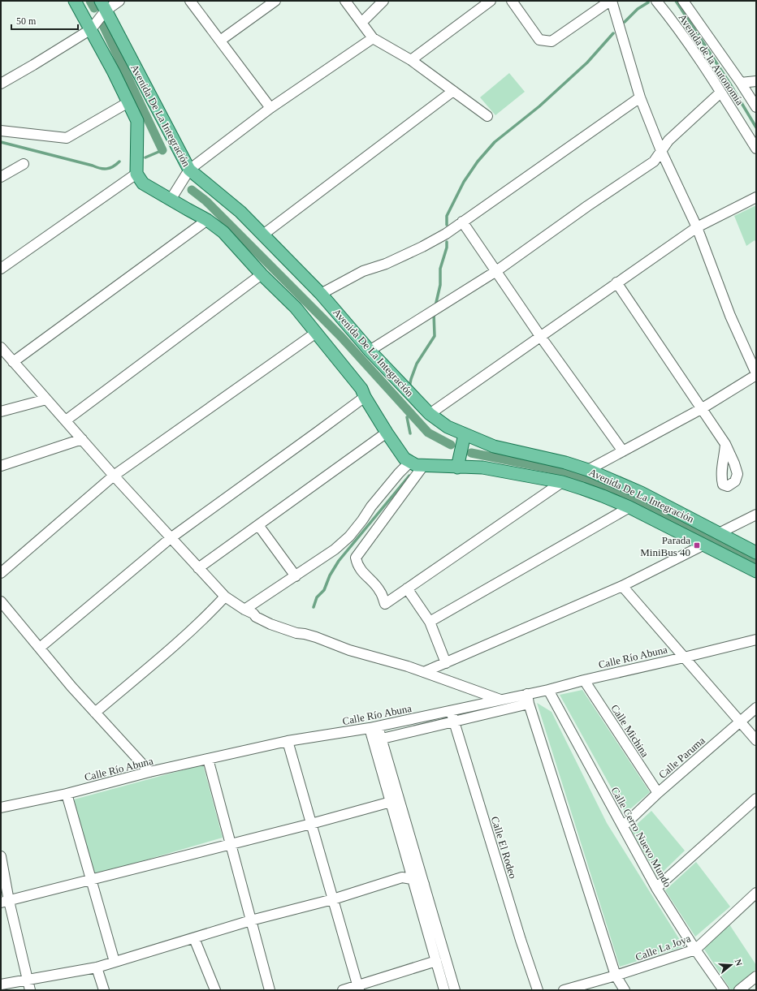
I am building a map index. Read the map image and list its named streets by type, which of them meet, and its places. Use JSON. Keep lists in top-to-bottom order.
{
  "streets": {
    "main road": ["Avenida De La Integración"],
    "street": [
      "Avenida de la Autonomía",
      "Calle Río Abuna",
      "Calle Michina",
      "Calle Paruma",
      "Calle Cerro Nuevo Mundo",
      "Calle El Rodeo",
      "Calle La Joya"
    ]
  },
  "crossings": [
    ["Calle Río Abuna", "Calle Michina"],
    ["Calle Río Abuna", "Calle Cerro Nuevo Mundo"],
    ["Calle Río Abuna", "Calle El Rodeo"],
    ["Calle Michina", "Calle Paruma"],
    ["Calle Paruma", "Calle Cerro Nuevo Mundo"],
    ["Calle Cerro Nuevo Mundo", "Calle La Joya"]
  ],
  "places": {
    "transit": ["Parada MiniBus 40"]
  },
  "scale_bar": "50 m",
  "north": "right"
}
